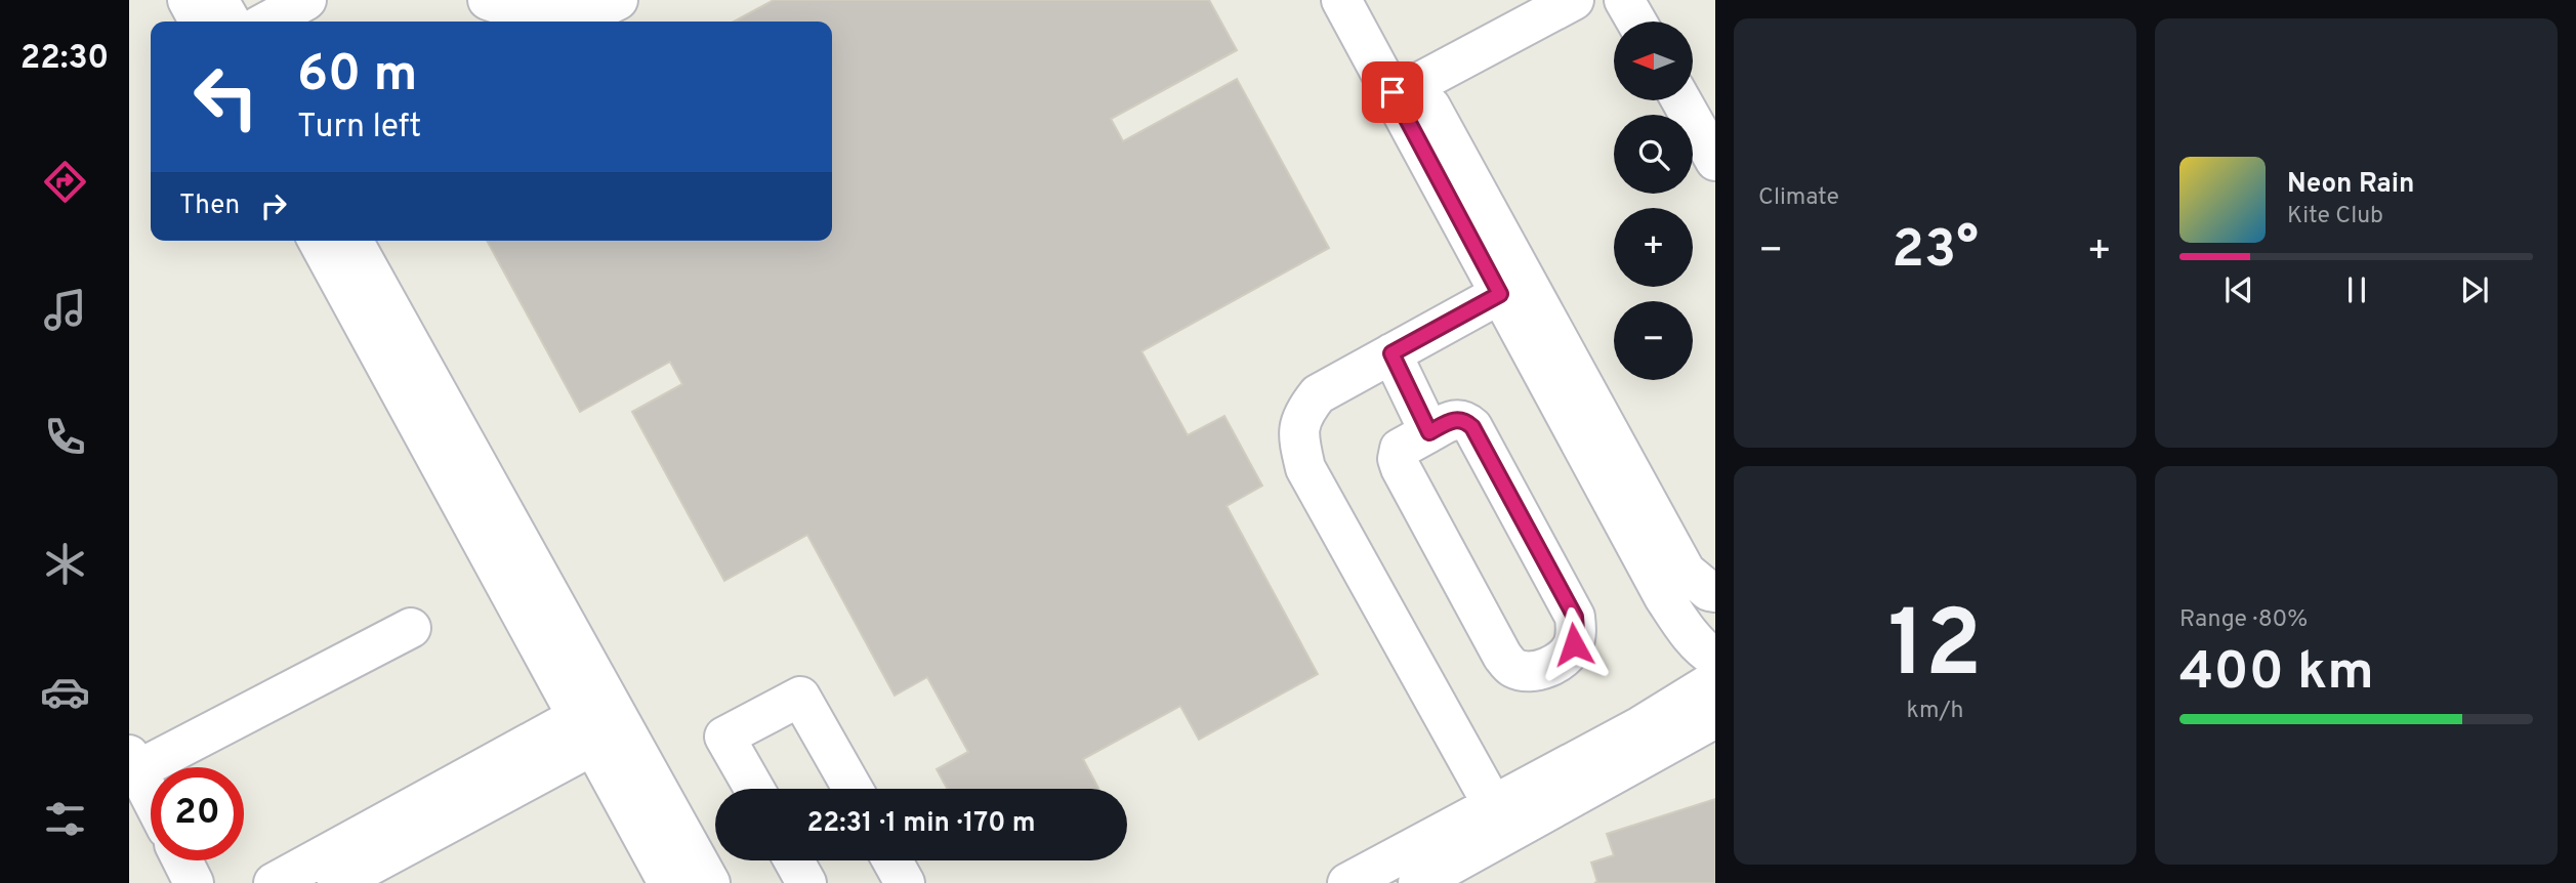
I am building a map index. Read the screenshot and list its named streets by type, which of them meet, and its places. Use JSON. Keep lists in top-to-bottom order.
{
  "north": "left",
  "page": {
    "tabs": "22:30",
    "tile": [
      "Climate",
      ["12", "km/h"],
      ["Range · 80%", "400 km"]
    ],
    "map_buttons": ["+", "−"],
    "turn": ["60 m", "Turn left"],
    "song": ["Neon Rain", "Kite Club"],
    "then": "Then",
    "heat": ["−", "23°", "+"],
    "limit": "20",
    "trip": "22:31 · 1 min · 170 m"
  }
}
